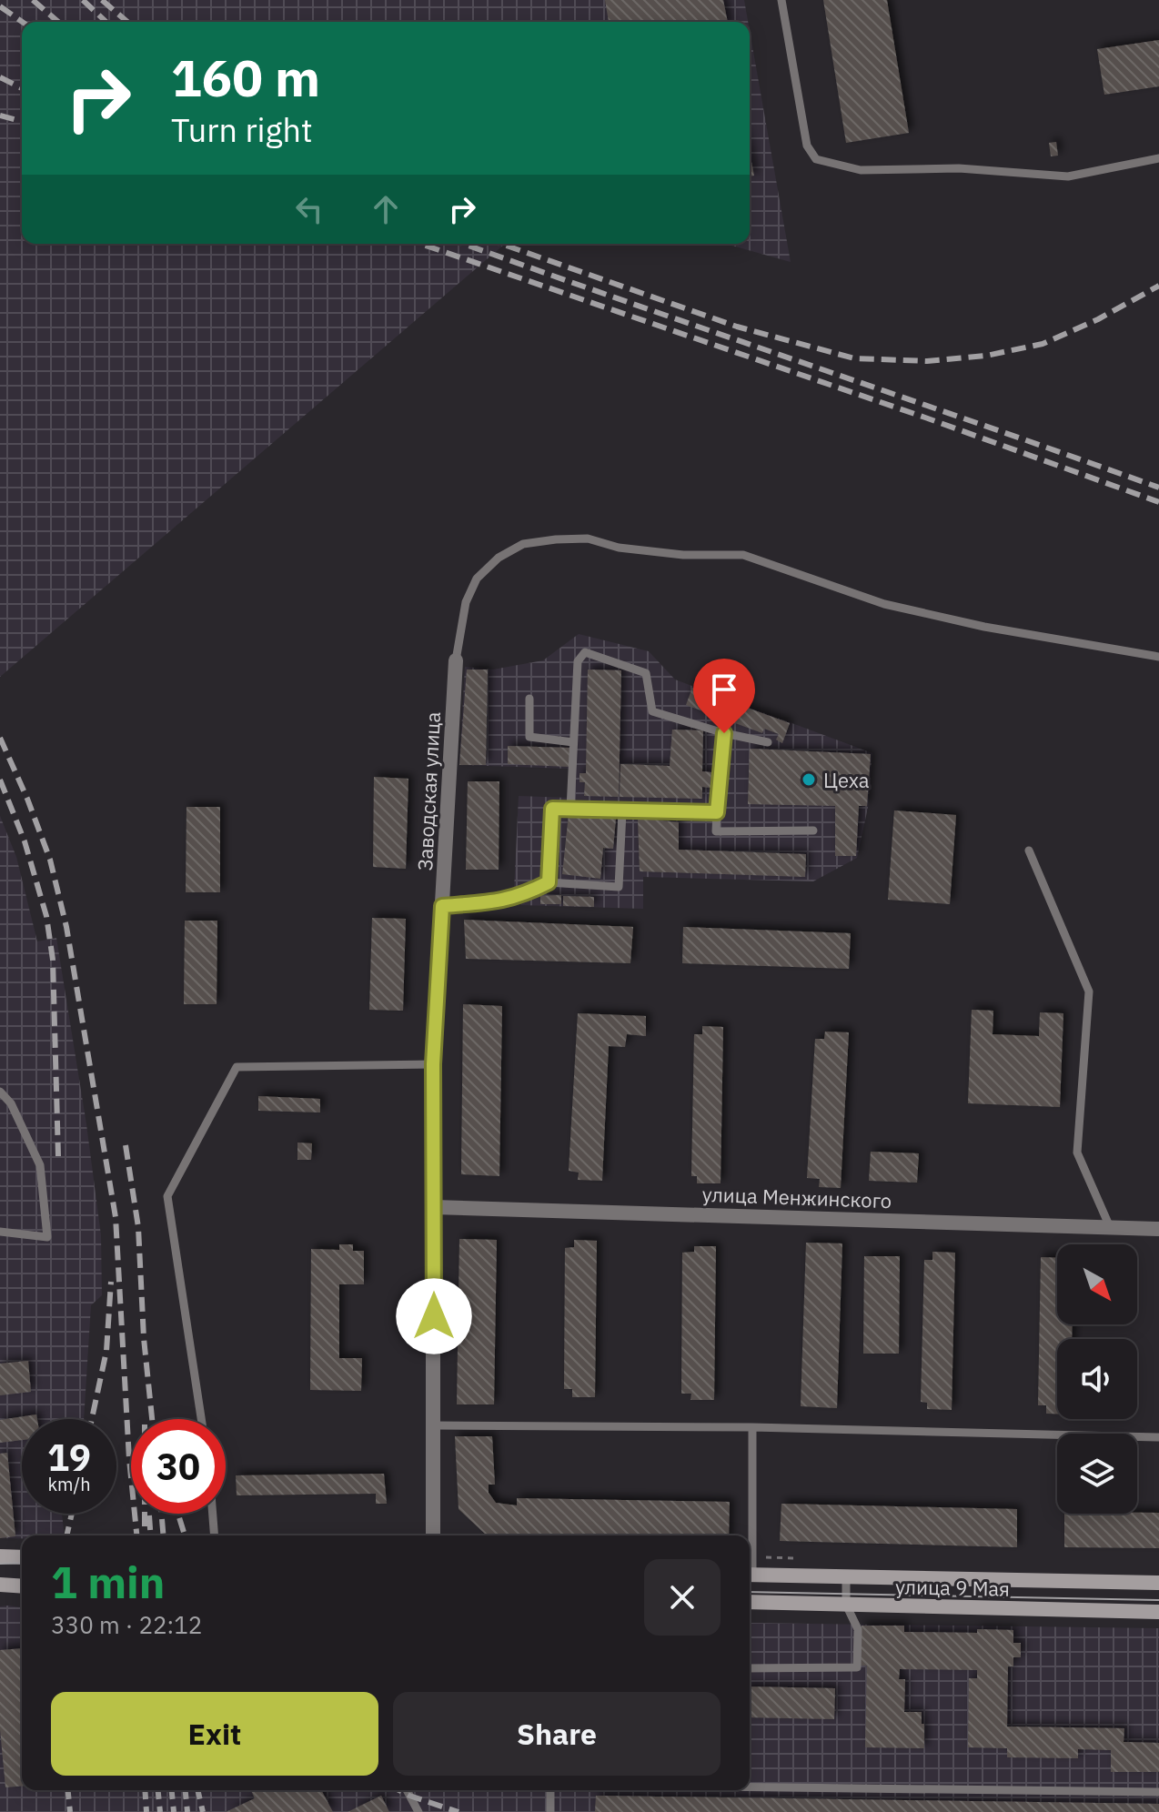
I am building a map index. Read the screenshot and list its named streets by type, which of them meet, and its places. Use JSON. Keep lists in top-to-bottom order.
{
  "streets": {
    "main road": ["улица 9 Мая"],
    "street": ["Заводская улица", "улица Менжинского"]
  },
  "crossings": [
    ["Заводская улица", "улица Менжинского"]
  ],
  "places": ["Цеха"],
  "north": "bottom right",
  "page": {
    "turn": ["160 m", "Turn right"],
    "speed": "19 km/h",
    "limit": "30",
    "heading": ["1 min", "330 m · 22:12"],
    "buttons": ["Exit", "Share"]
  }
}
